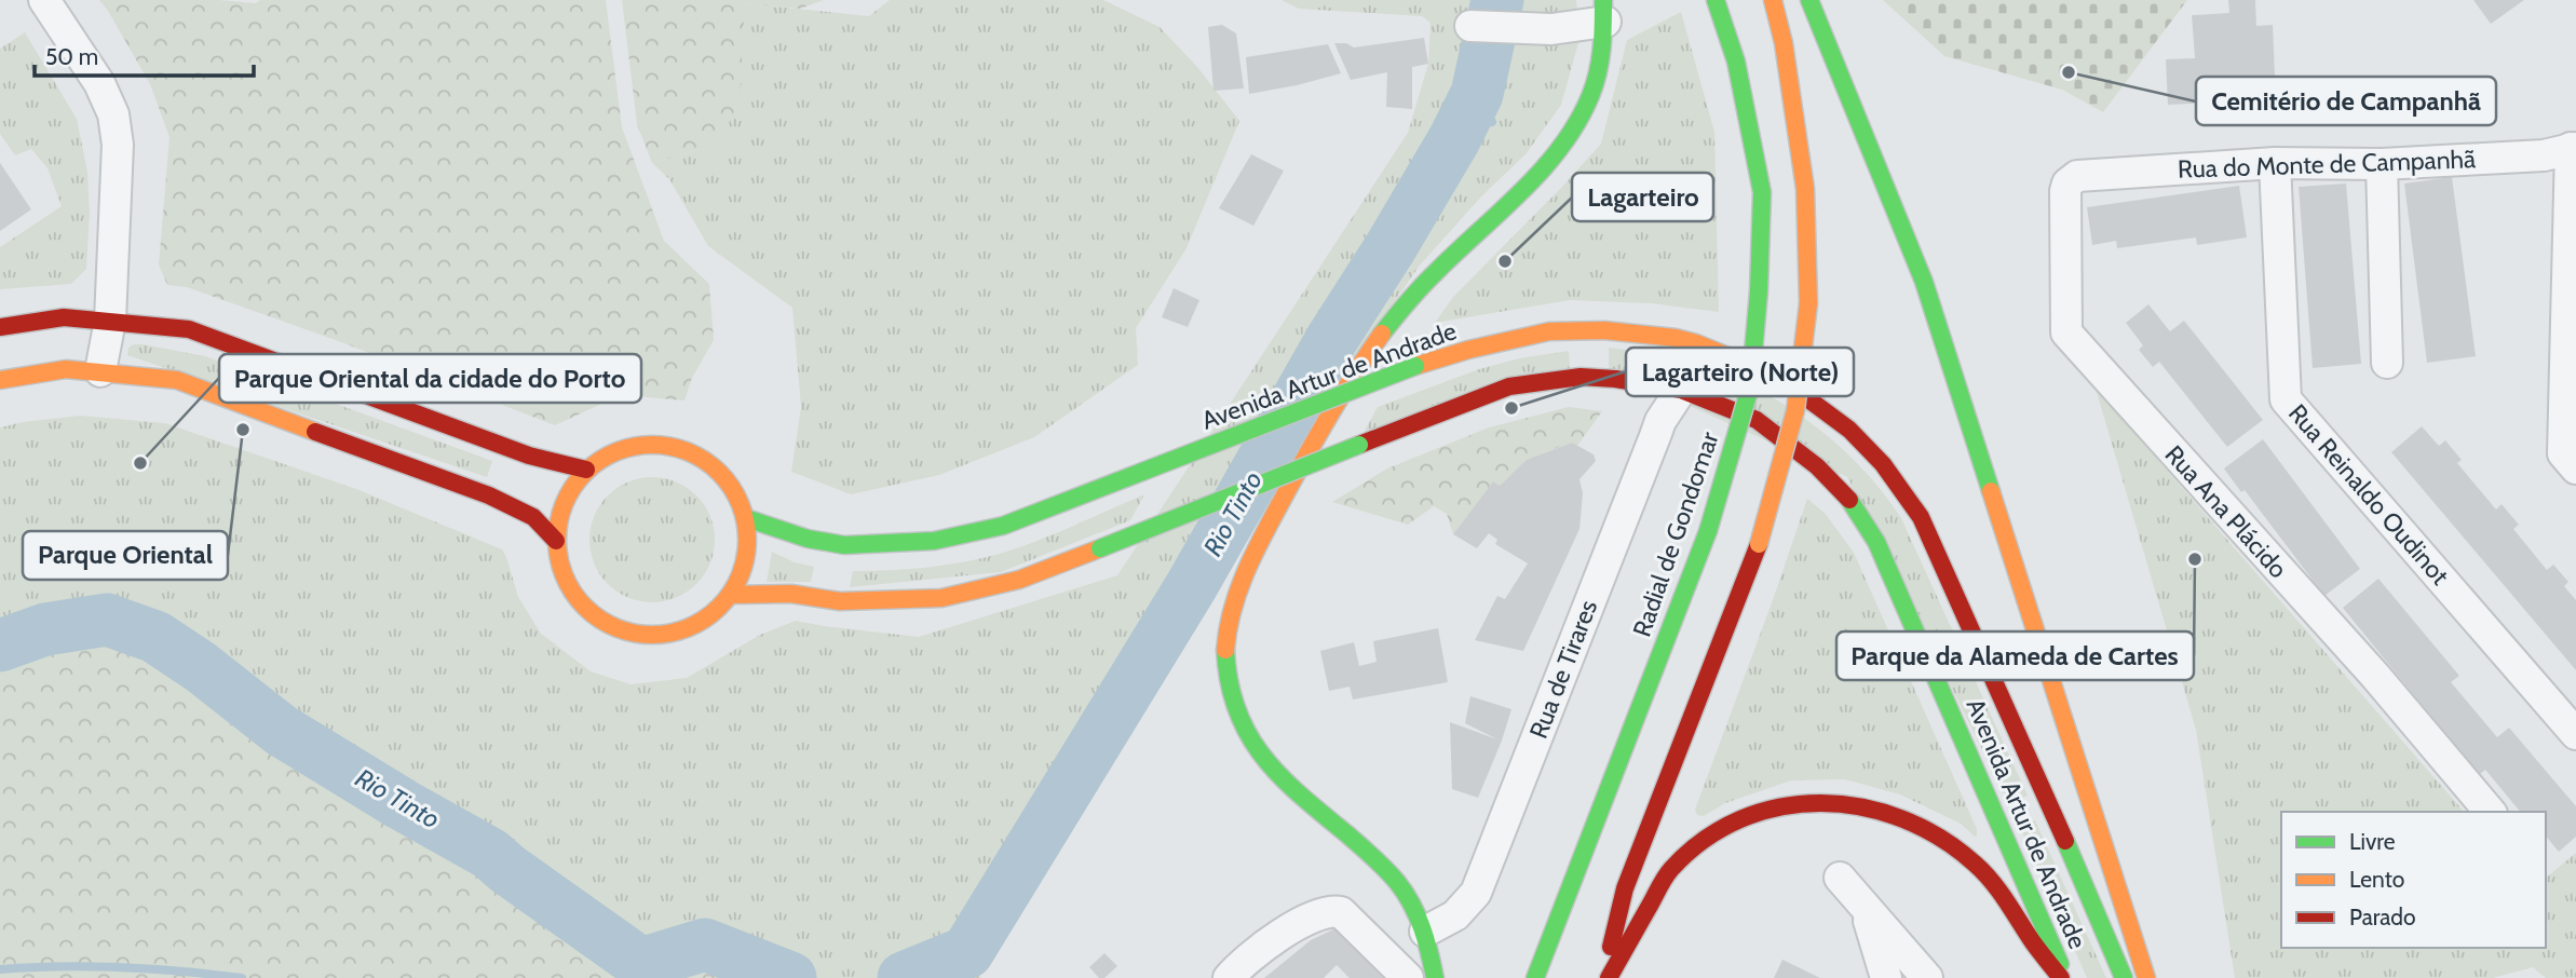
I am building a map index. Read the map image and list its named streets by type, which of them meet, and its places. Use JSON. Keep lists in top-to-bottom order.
{
  "streets": {
    "main road": ["Avenida Artur de Andrade", "Radial de Gondomar"],
    "street": [
      "Rua do Monte de Campanhã",
      "Rua Reinaldo Oudinot",
      "Rua Ana Plácido",
      "Rua de Tirares"
    ]
  },
  "crossings": [
    ["Rua do Monte de Campanhã", "Rua Reinaldo Oudinot"],
    ["Rua do Monte de Campanhã", "Rua Ana Plácido"],
    ["Avenida Artur de Andrade", "Rua de Tirares"]
  ],
  "water": ["Rio Tinto"],
  "places": [
    "Cemitério de Campanhã",
    "Lagarteiro",
    "Lagarteiro (Norte)",
    "Parque Oriental",
    "Parque Oriental da cidade do Porto",
    "Parque da Alameda de Cartes"
  ],
  "legend": ["Livre", "Lento", "Parado"],
  "scale_bar": "50 m"
}
